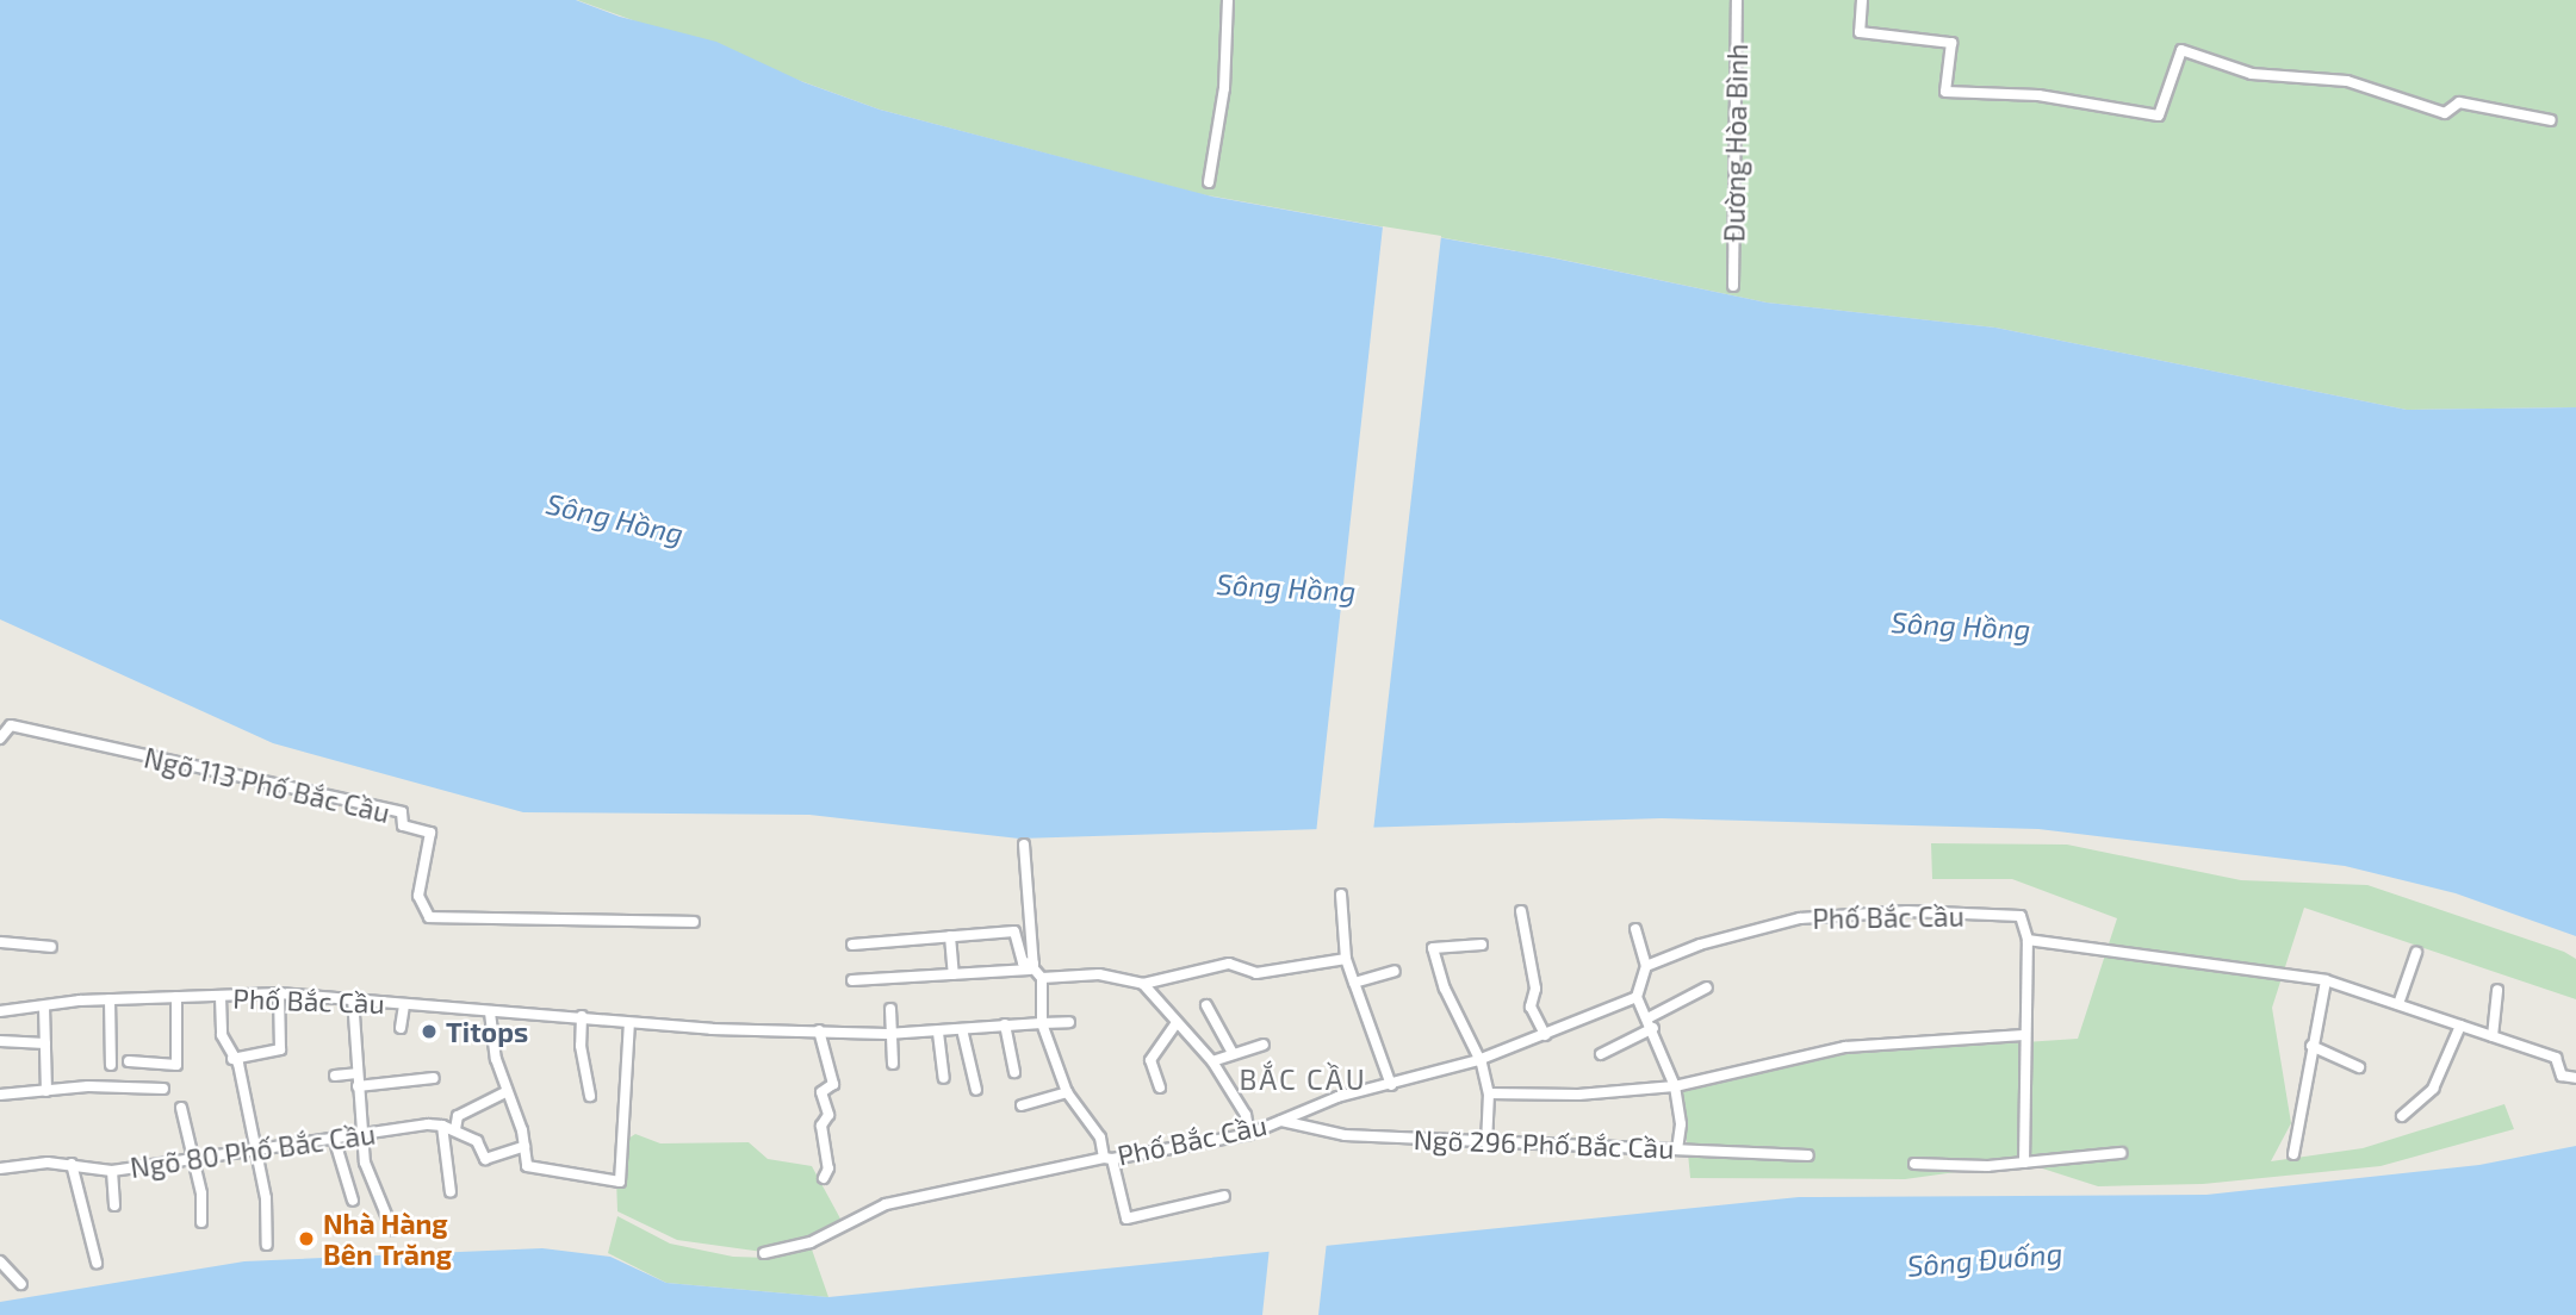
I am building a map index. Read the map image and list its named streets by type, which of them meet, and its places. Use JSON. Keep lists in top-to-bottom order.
{
  "streets": {
    "street": [
      "Đường Hòa Bình",
      "Ngõ 113 Phố Bắc Cầu",
      "Phố Bắc Cầu",
      "Ngõ 296 Phố Bắc Cầu",
      "Ngõ 80 Phố Bắc Cầu"
    ]
  },
  "crossings": [
    ["Phố Bắc Cầu", "Ngõ 296 Phố Bắc Cầu"]
  ],
  "districts": ["BẮC CẦU"],
  "water": ["Sông Hồng", "Sông Đuống"],
  "places": ["Titops", "Nhà Hàng Bên Trăng"]
}
